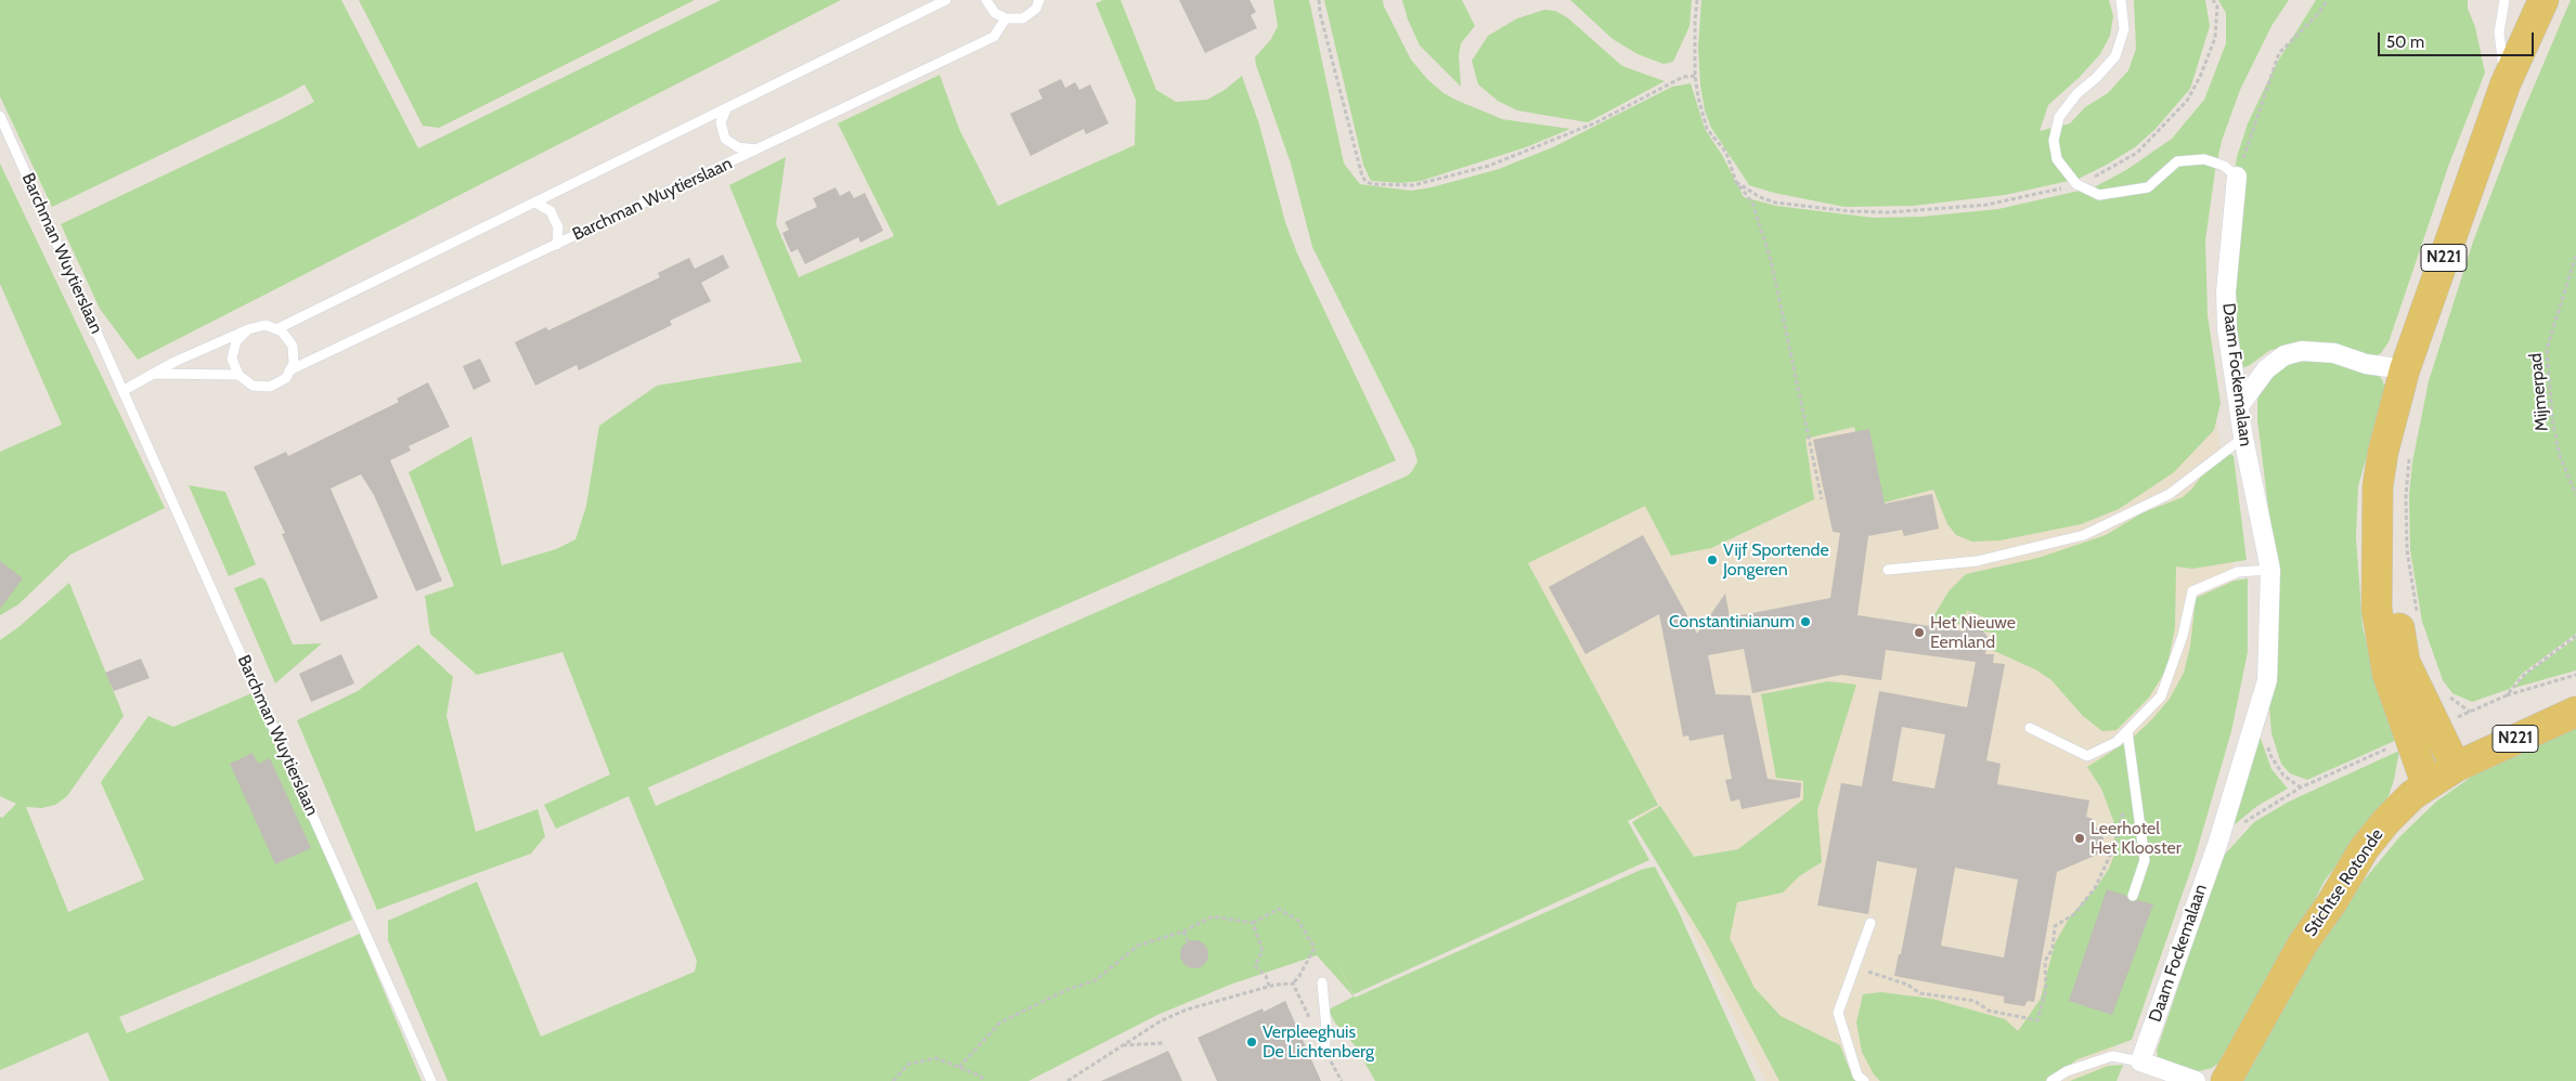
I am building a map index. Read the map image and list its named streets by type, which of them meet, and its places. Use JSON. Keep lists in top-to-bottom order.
{
  "streets": {
    "main road": ["N221", "Stichtse Rotonde"],
    "street": ["Daam Fockemalaan"],
    "lane": ["Barchman Wuytierslaan"],
    "path": ["Mijmerpad"]
  },
  "crossings": [
    ["N221", "Stichtse Rotonde"]
  ],
  "places": [
    "Vijf Sportende Jongeren",
    "Constantinianum",
    "Het Nieuwe Eemland",
    "Leerhotel Het Klooster",
    "Verpleeghuis De Lichtenberg"
  ],
  "scale_bar": "50 m"
}
